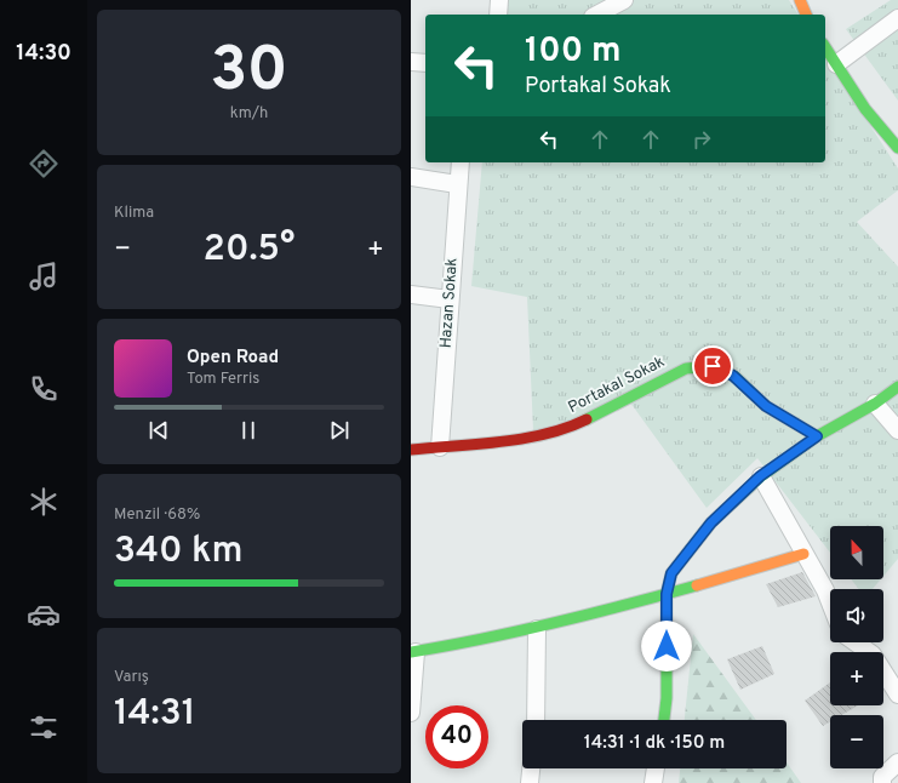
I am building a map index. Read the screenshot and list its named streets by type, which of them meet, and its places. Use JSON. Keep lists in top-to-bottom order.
{
  "streets": {
    "street": ["Hazan Sokak", "Portakal Sokak"]
  },
  "crossings": [
    ["Hazan Sokak", "Portakal Sokak"]
  ],
  "north": "top",
  "page": {
    "tabs": "14:30",
    "tile": [
      ["30", "km/h"],
      "Klima",
      ["Menzil · 68%", "340 km"],
      ["Varış", "14:31"]
    ],
    "turn": ["100 m", "Portakal Sokak"],
    "heat": ["−", "20.5°", "+"],
    "song": ["Open Road", "Tom Ferris"],
    "map_buttons": ["+", "−"],
    "limit": "40",
    "trip": "14:31 · 1 dk · 150 m"
  }
}
